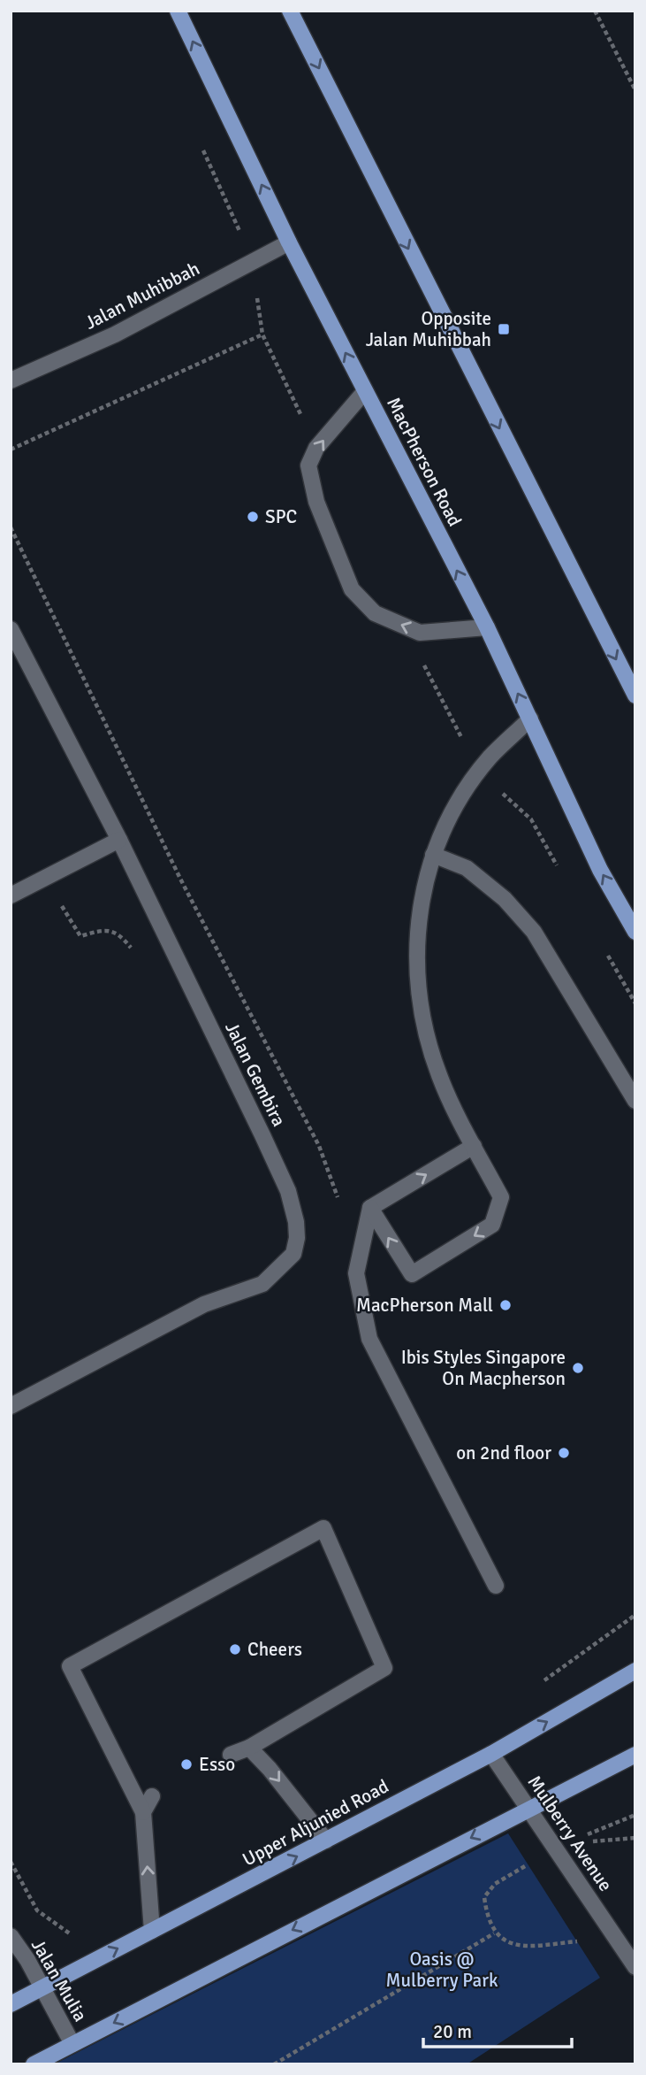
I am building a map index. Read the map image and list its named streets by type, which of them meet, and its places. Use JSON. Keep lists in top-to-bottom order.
{
  "streets": {
    "main road": ["MacPherson Road", "Upper Aljunied Road"],
    "street": [
      "Jalan Muhibbah",
      "Jalan Gembira",
      "Mulberry Avenue",
      "Jalan Mulia"
    ]
  },
  "crossings": [
    ["Jalan Muhibbah", "MacPherson Road"],
    ["Upper Aljunied Road", "Mulberry Avenue"],
    ["Upper Aljunied Road", "Jalan Mulia"]
  ],
  "parks": ["Oasis @ Mulberry Park"],
  "places": {
    "transit": ["Opposite Jalan Muhibbah"],
    "other": [
      "SPC",
      "MacPherson Mall",
      "Ibis Styles Singapore On Macpherson",
      "on 2nd floor",
      "Cheers",
      "Esso"
    ]
  },
  "scale_bar": "20 m"
}
